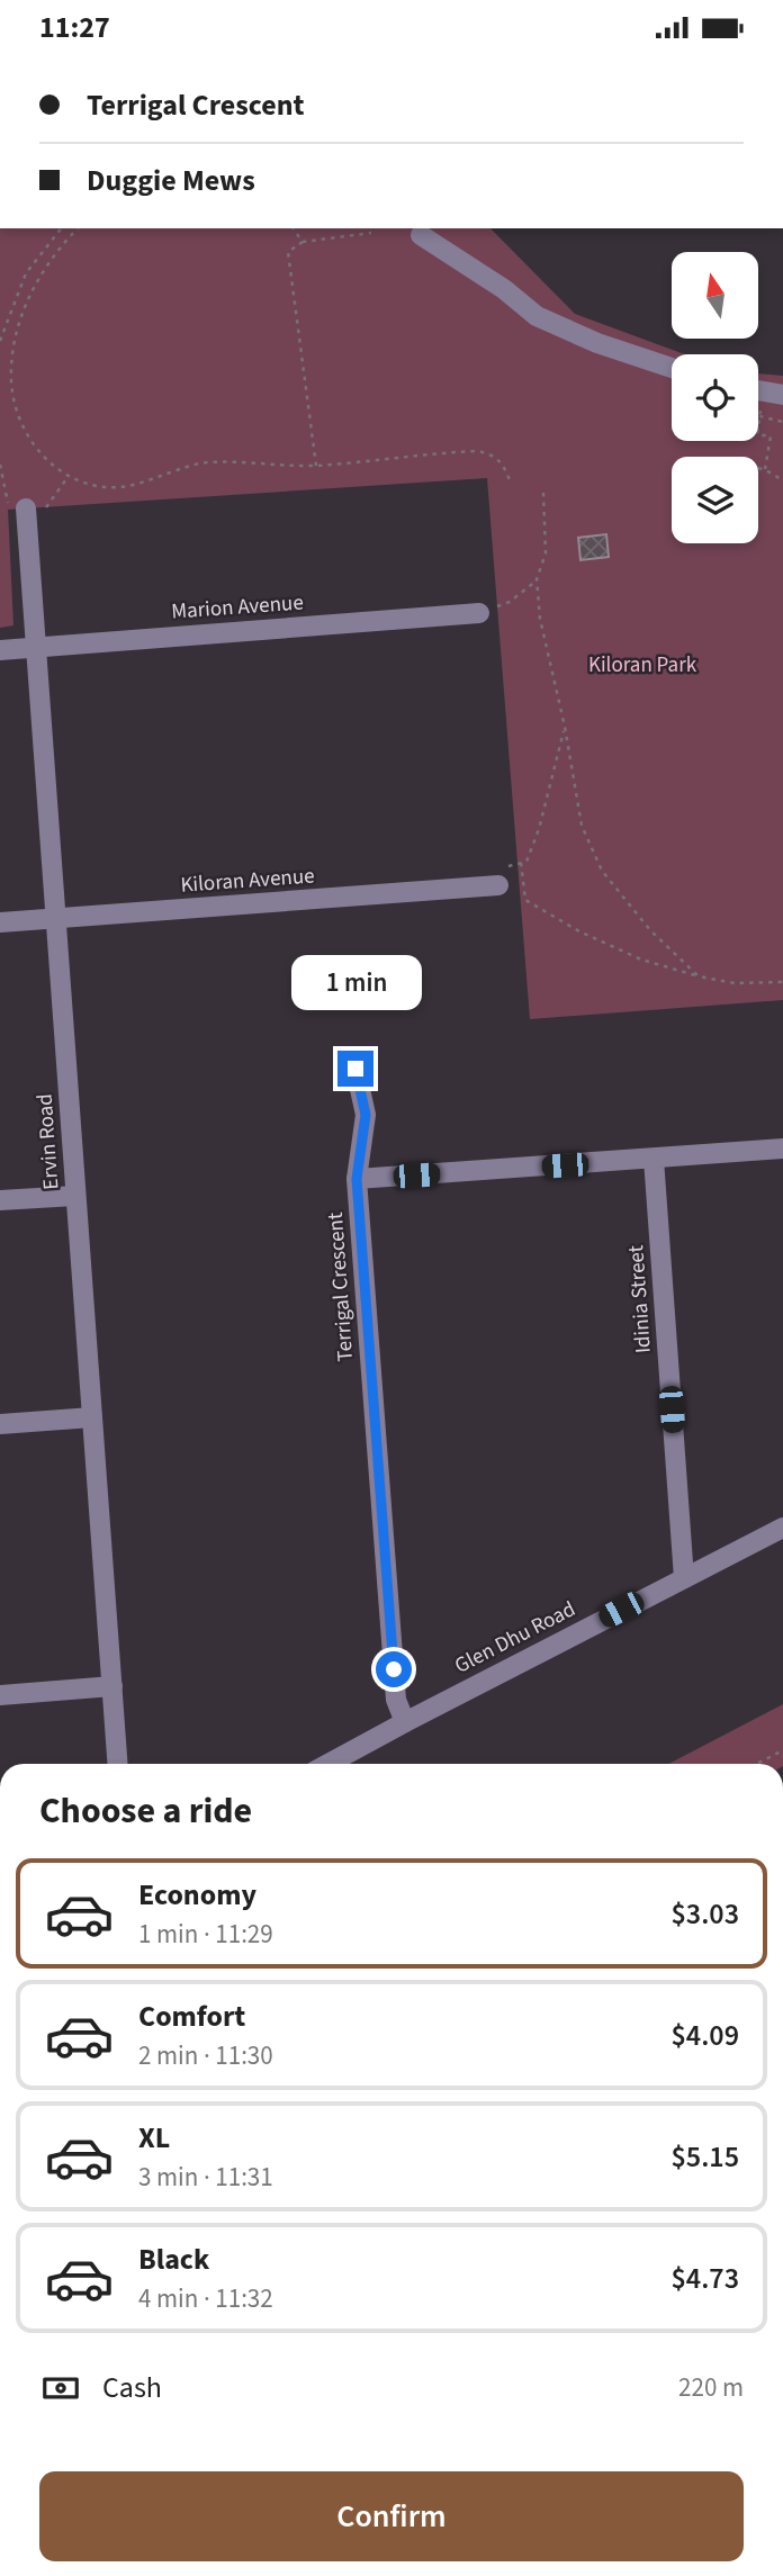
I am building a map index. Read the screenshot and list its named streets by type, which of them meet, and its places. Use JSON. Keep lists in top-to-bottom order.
{
  "streets": {
    "street": [
      "Marion Avenue",
      "Kiloran Avenue",
      "Ervin Road",
      "Terrigal Crescent",
      "Idinia Street",
      "Glen Dhu Road"
    ]
  },
  "crossings": [
    ["Marion Avenue", "Ervin Road"],
    ["Kiloran Avenue", "Ervin Road"],
    ["Terrigal Crescent", "Glen Dhu Road"],
    ["Idinia Street", "Glen Dhu Road"]
  ],
  "parks": ["Kiloran Park"],
  "north": "top",
  "page": {
    "status": "11:27",
    "banner": ["Terrigal Crescent", "Duggie Mews"],
    "bubble": "1 min",
    "heading": "Choose a ride",
    "list": [
      {
        "name": "Economy",
        "note": "1 min · 11:29",
        "value": "$3.03"
      },
      {
        "name": "Comfort",
        "note": "2 min · 11:30",
        "value": "$4.09"
      },
      {
        "name": "XL",
        "note": "3 min · 11:31",
        "value": "$5.15"
      },
      {
        "name": "Black",
        "note": "4 min · 11:32",
        "value": "$4.73"
      }
    ],
    "pay": ["Cash", "220 m"],
    "buttons": "Confirm"
  }
}
